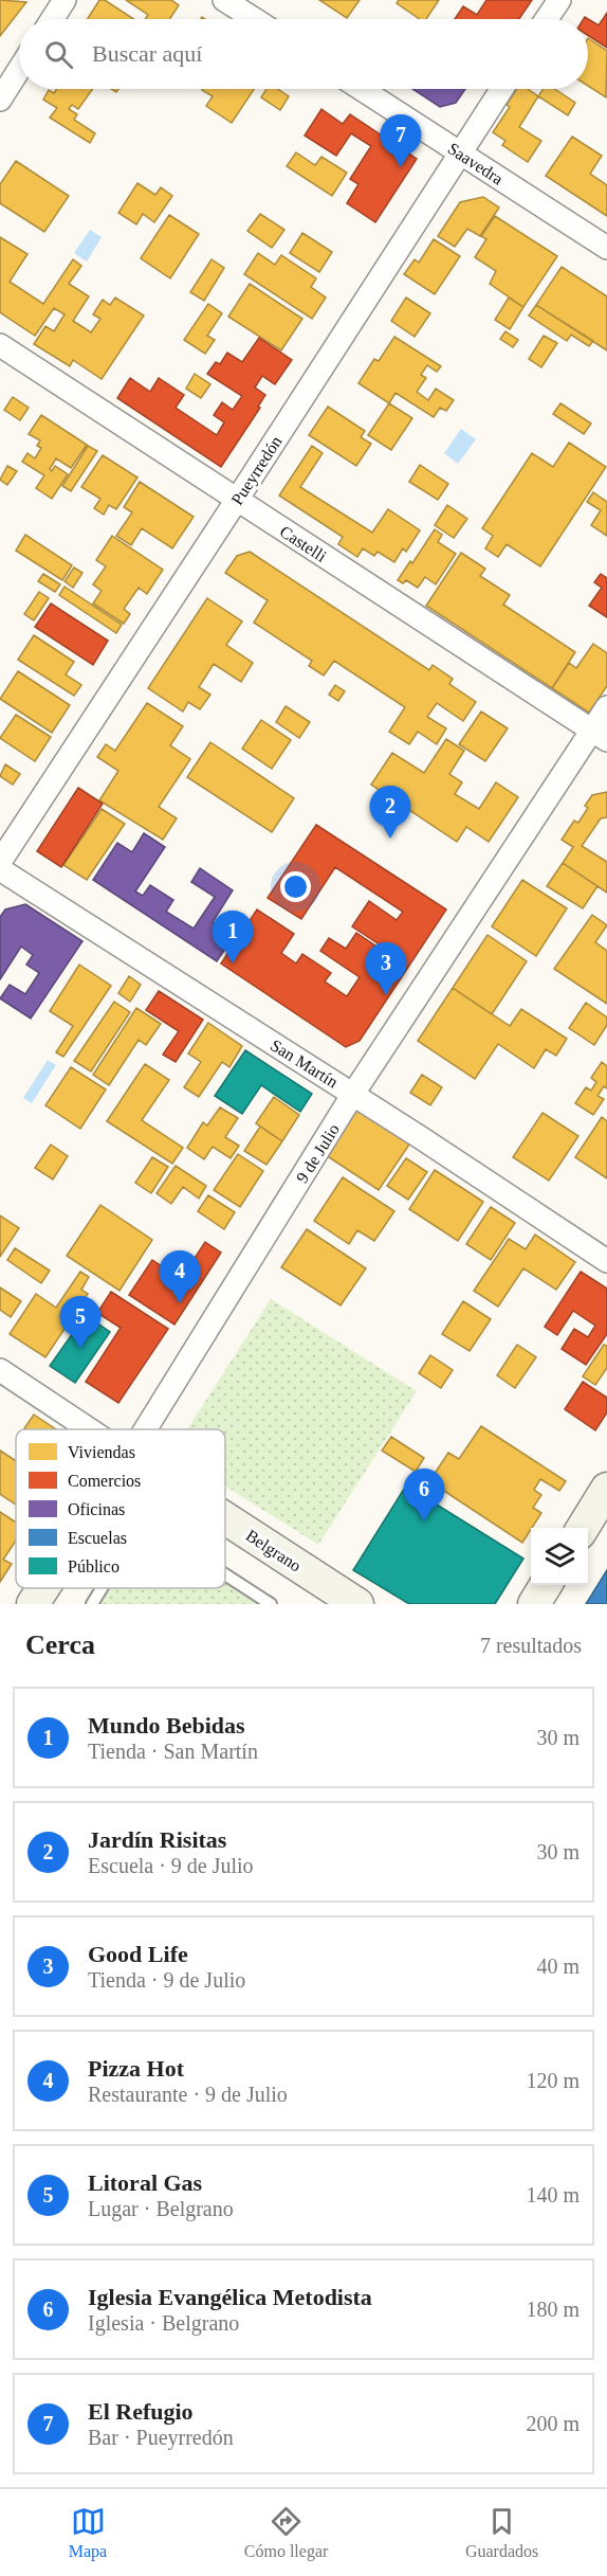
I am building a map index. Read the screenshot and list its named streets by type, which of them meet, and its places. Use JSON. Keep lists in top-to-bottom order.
{
  "streets": {
    "main road": ["9 de Julio", "Belgrano"],
    "street": [
      "Saavedra",
      "Pueyrredón",
      "Castelli",
      "San Martín"
    ]
  },
  "crossings": [
    ["Saavedra", "Pueyrredón"],
    ["Pueyrredón", "Castelli"],
    ["Castelli", "9 de Julio"],
    ["San Martín", "9 de Julio"]
  ],
  "legend": [
    "Viviendas",
    "Comercios",
    "Oficinas",
    "Escuelas",
    "Público"
  ],
  "page": {
    "search": "Buscar aquí",
    "pins": [
      "7",
      "2",
      "1",
      "3",
      "4",
      "5",
      "6"
    ],
    "heading": ["Cerca", "7 resultados"],
    "list": [
      {
        "mark": "1",
        "name": "Mundo Bebidas",
        "note": "Tienda · San Martín",
        "value": "30 m"
      },
      {
        "mark": "2",
        "name": "Jardín Risitas",
        "note": "Escuela · 9 de Julio",
        "value": "30 m"
      },
      {
        "mark": "3",
        "name": "Good Life",
        "note": "Tienda · 9 de Julio",
        "value": "40 m"
      },
      {
        "mark": "4",
        "name": "Pizza Hot",
        "note": "Restaurante · 9 de Julio",
        "value": "120 m"
      },
      {
        "mark": "5",
        "name": "Litoral Gas",
        "note": "Lugar · Belgrano",
        "value": "140 m"
      },
      {
        "mark": "6",
        "name": "Iglesia Evangélica Metodista",
        "note": "Iglesia · Belgrano",
        "value": "180 m"
      },
      {
        "mark": "7",
        "name": "El Refugio",
        "note": "Bar · Pueyrredón",
        "value": "200 m"
      }
    ],
    "nav": ["Mapa", "Cómo llegar", "Guardados"]
  }
}
